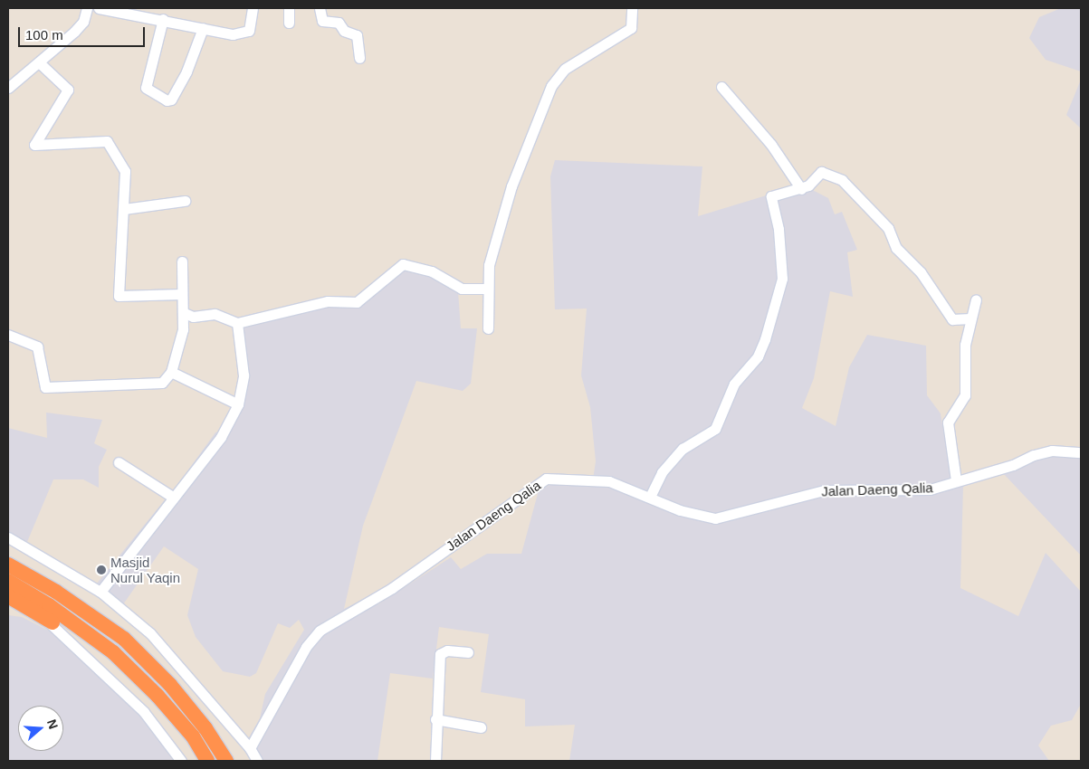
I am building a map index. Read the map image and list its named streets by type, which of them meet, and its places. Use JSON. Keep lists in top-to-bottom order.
{
  "streets": {
    "street": ["Jalan Daeng Qalia"]
  },
  "places": ["Masjid Nurul Yaqin"],
  "scale_bar": "100 m",
  "north": "right"
}
